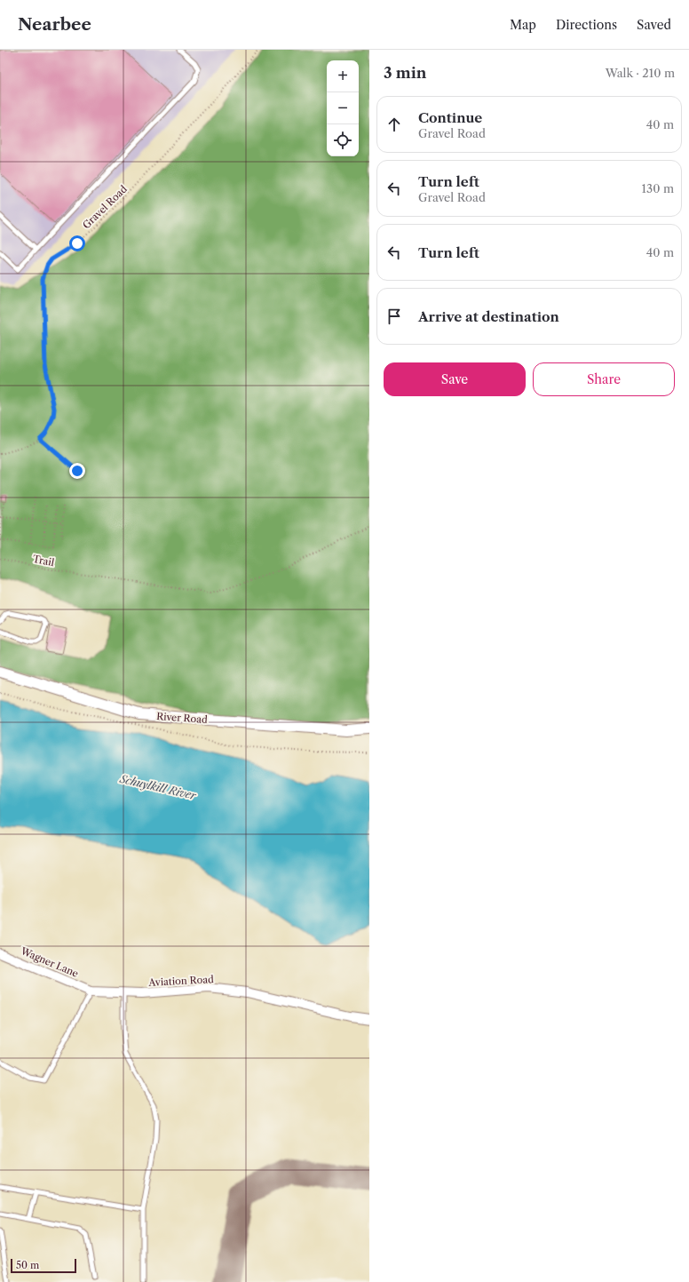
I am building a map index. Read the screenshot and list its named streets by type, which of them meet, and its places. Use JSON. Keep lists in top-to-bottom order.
{
  "streets": {
    "street": ["River Road", "Wagner Lane", "Aviation Road"],
    "path": ["Gravel Road", "Trail"]
  },
  "crossings": [
    ["Wagner Lane", "Aviation Road"]
  ],
  "water": ["Schuylkill River"],
  "scale_bar": "50 m",
  "page": {
    "header": "Nearbee",
    "nav": ["Map", "Directions", "Saved"],
    "heading": ["3 min", "Walk · 210 m"],
    "map_buttons": ["+", "−"],
    "list": [
      ["Continue", "Gravel Road", "40 m"],
      ["Turn left", "Gravel Road", "130 m"],
      ["Turn left", "40 m"],
      "Arrive at destination"
    ],
    "buttons": ["Save", "Share"],
    "scale": "50 m"
  }
}
